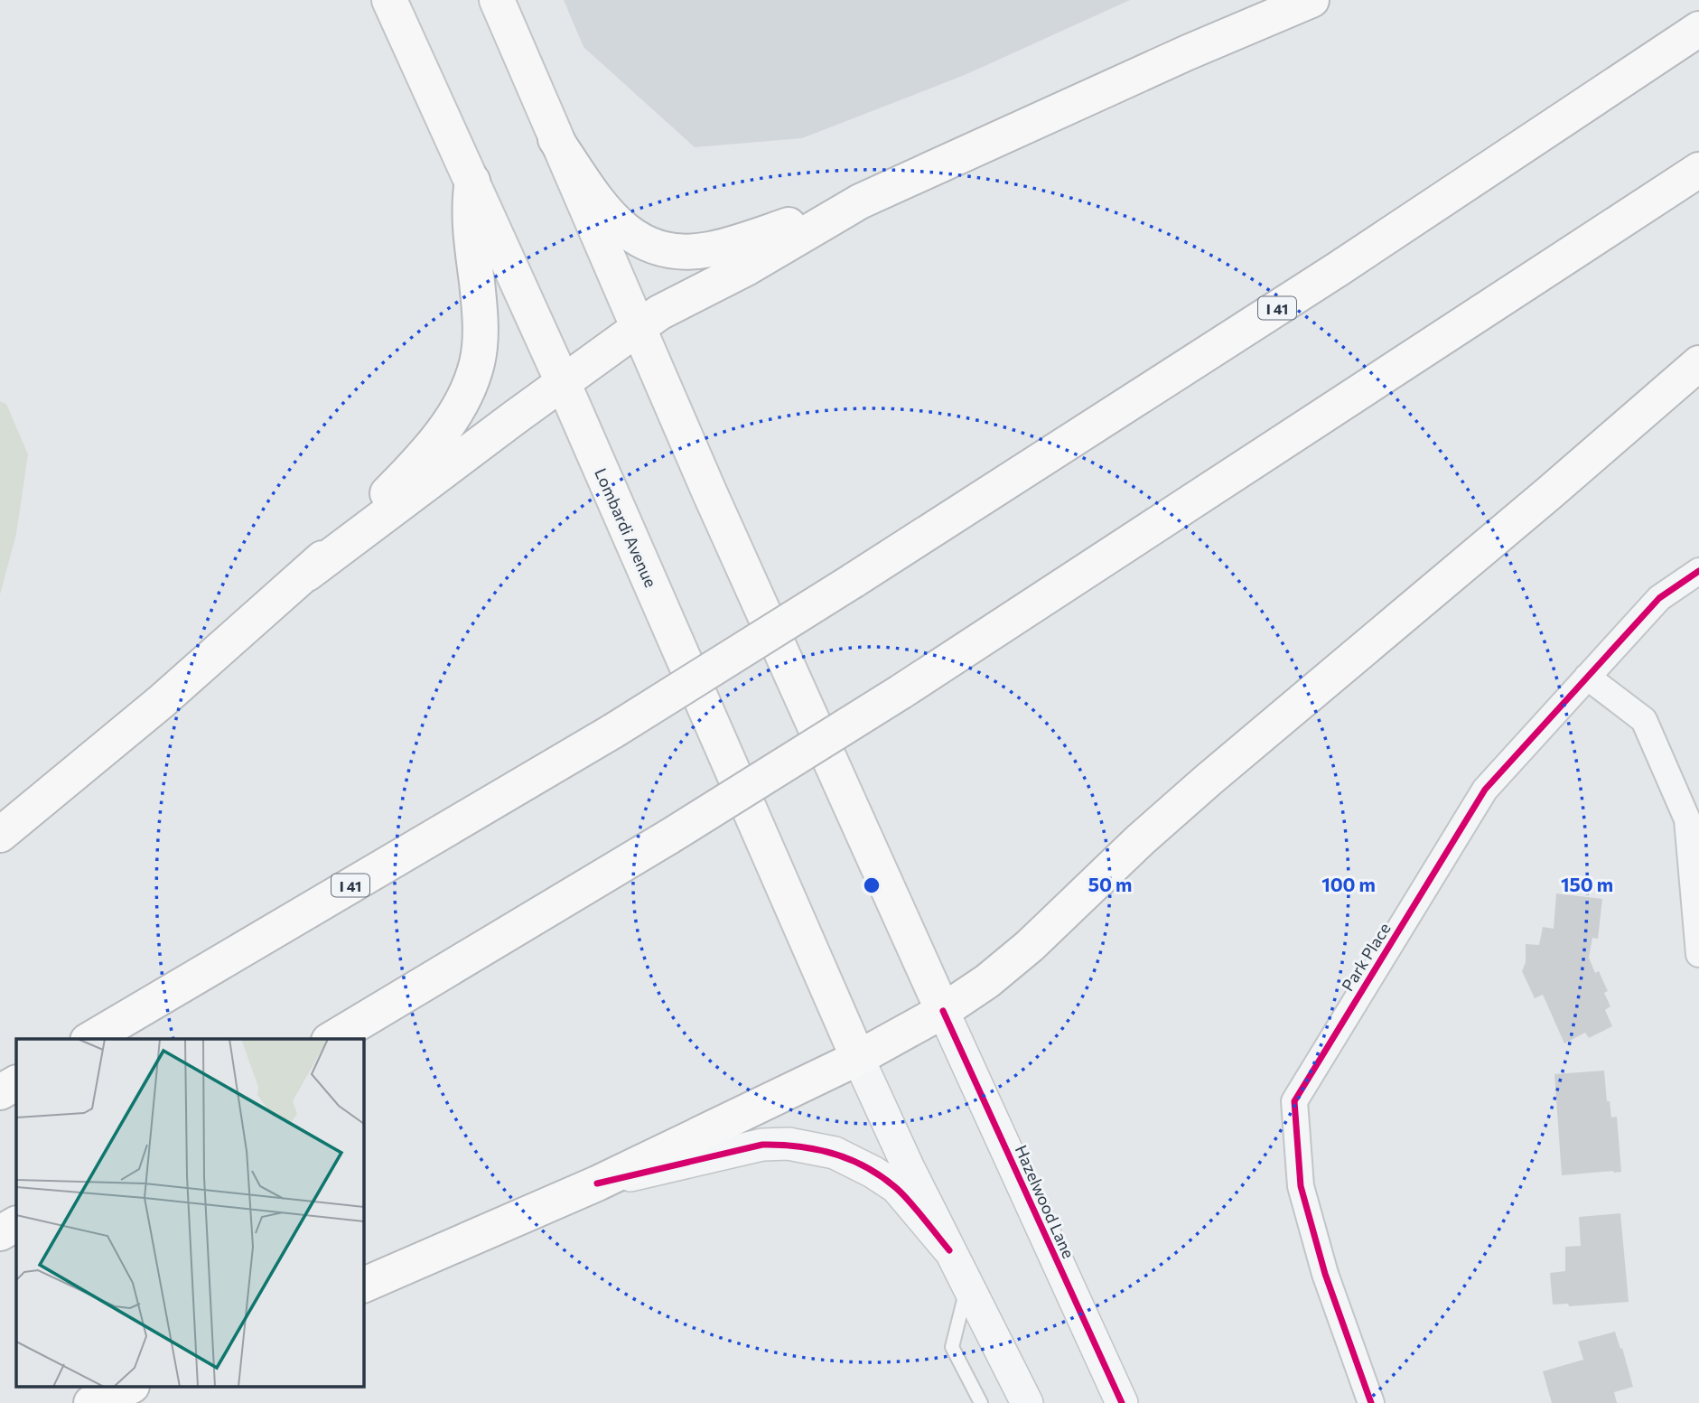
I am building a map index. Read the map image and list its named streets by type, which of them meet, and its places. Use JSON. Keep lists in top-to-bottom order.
{
  "streets": {
    "main road": ["I 41", "Lombardi Avenue"],
    "street": ["Park Place", "Hazelwood Lane"]
  },
  "rings": ["50 m", "100 m", "150 m"]
}
